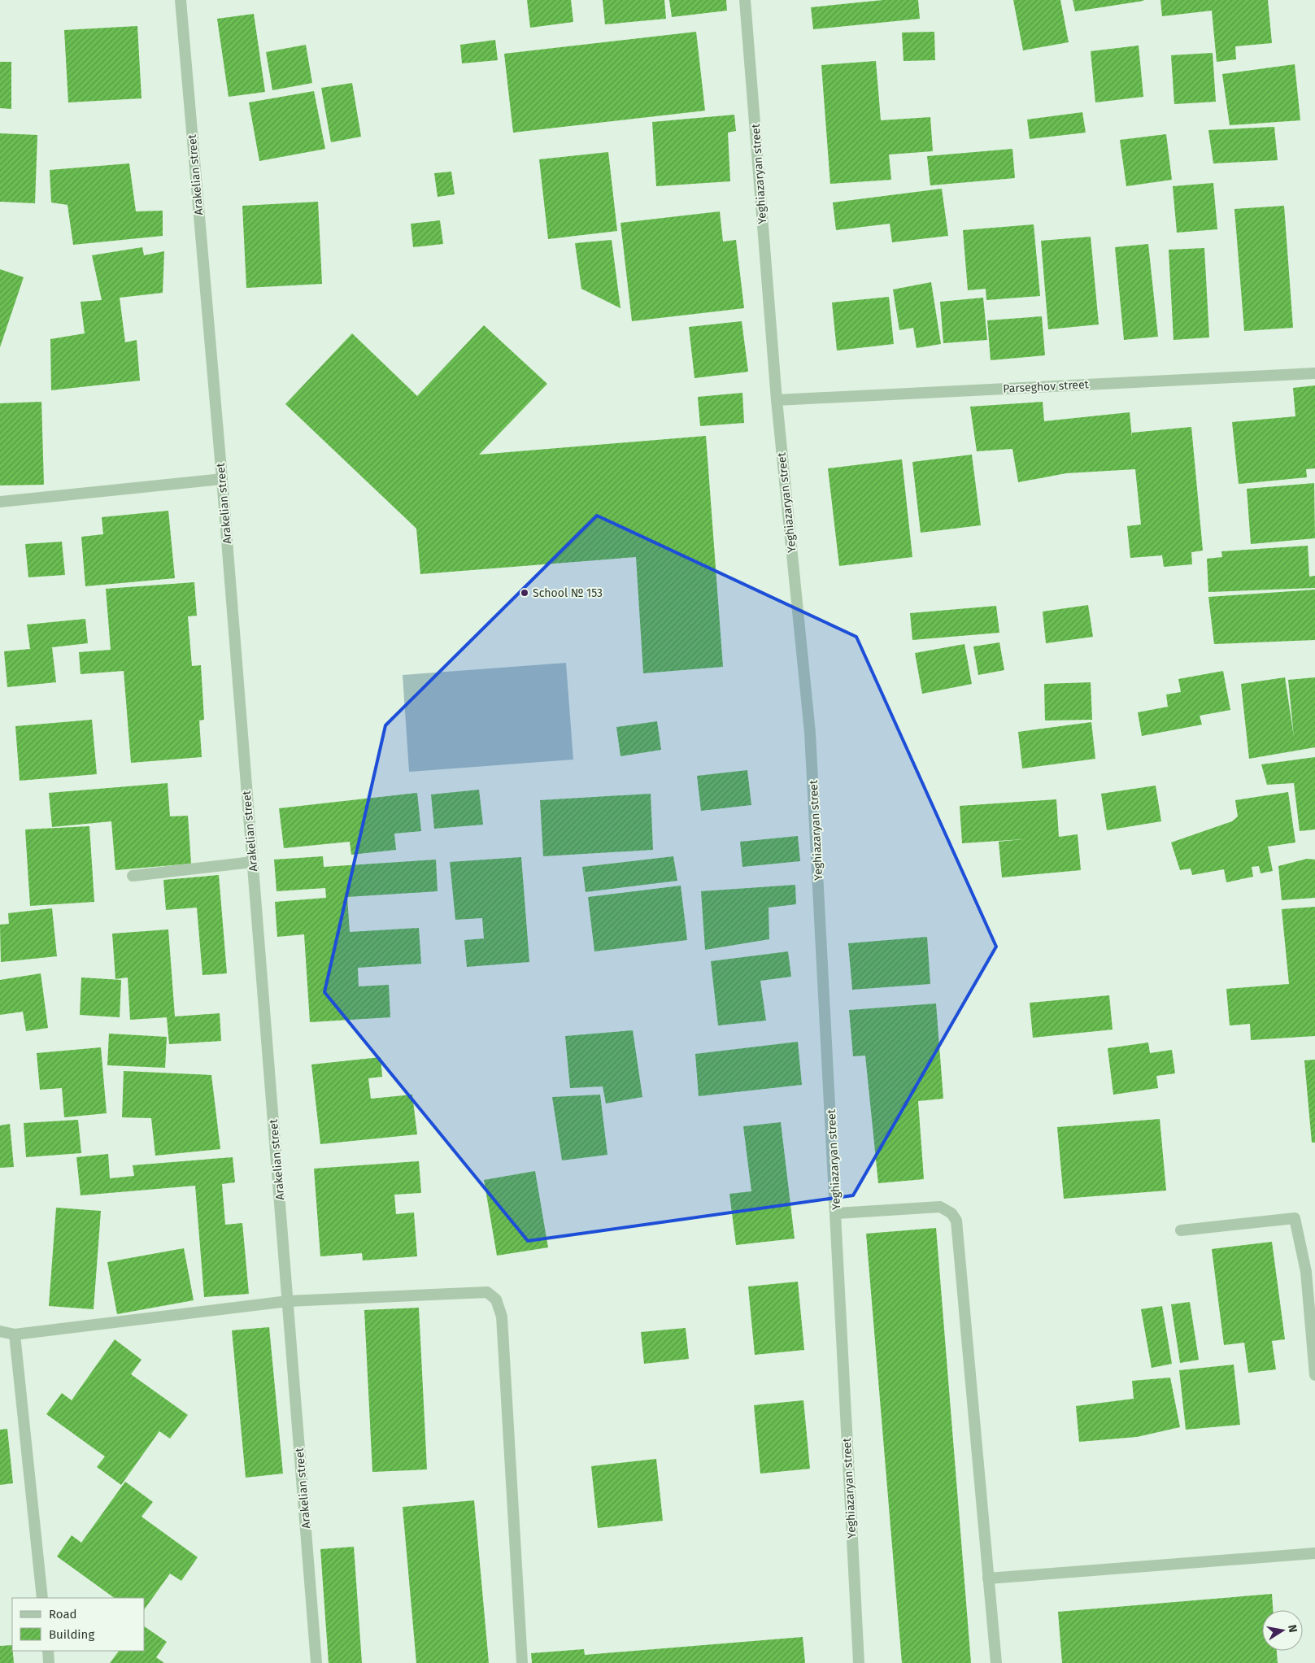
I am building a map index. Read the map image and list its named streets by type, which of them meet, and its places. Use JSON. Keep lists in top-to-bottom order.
{
  "streets": {
    "street": ["Yeghiazaryan street", "Arakelian street", "Parseghov street"]
  },
  "crossings": [
    ["Yeghiazaryan street", "Parseghov street"]
  ],
  "places": ["School № 153"],
  "legend": ["Road", "Building"],
  "north": "right"
}
